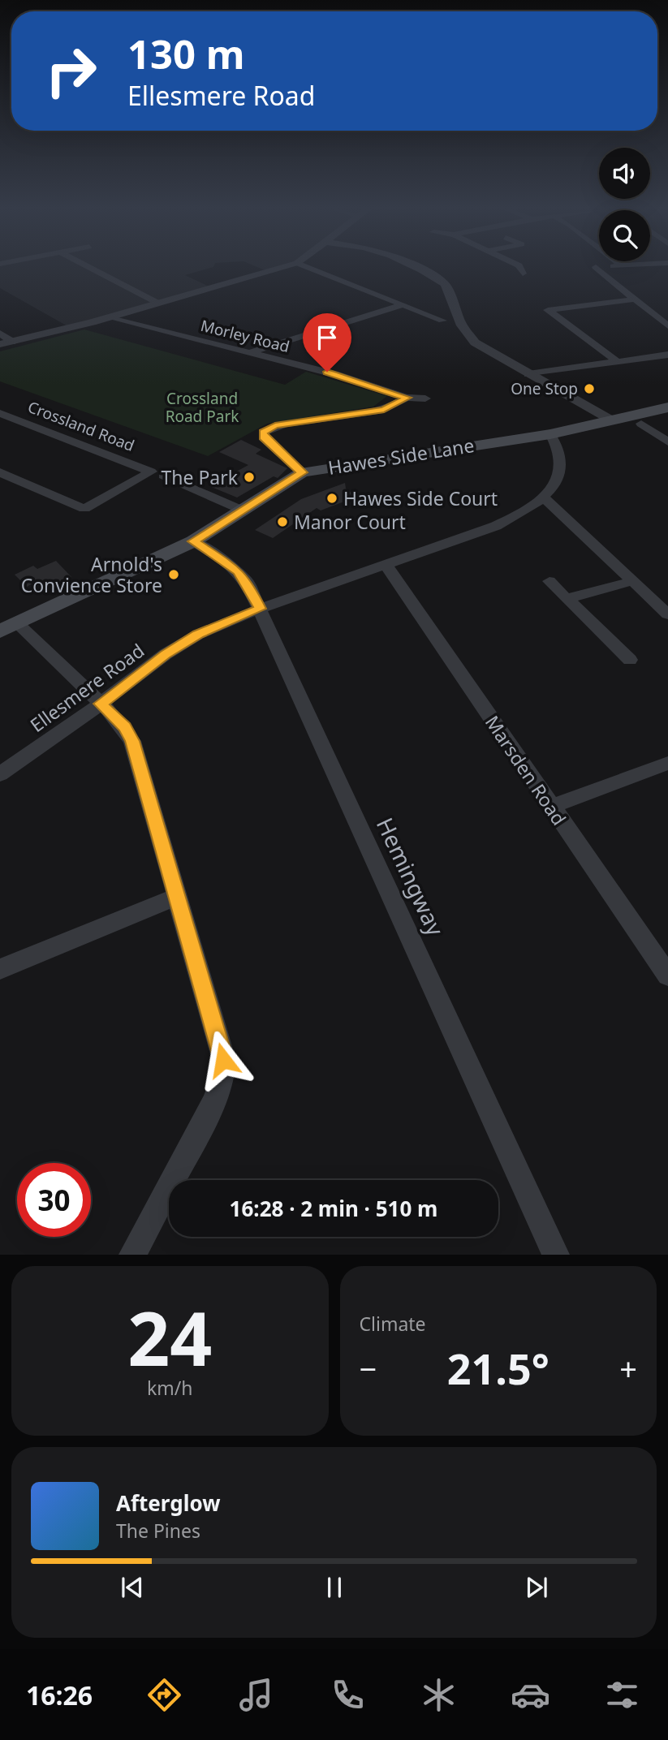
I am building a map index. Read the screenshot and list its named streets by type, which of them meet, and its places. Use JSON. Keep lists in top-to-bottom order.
{
  "streets": {
    "main road": ["Hawes Side Lane"],
    "street": [
      "Morley Road",
      "Crossland Road",
      "Ellesmere Road",
      "Marsden Road",
      "Hemingway"
    ]
  },
  "crossings": [
    ["Crossland Road", "Hawes Side Lane"],
    ["Hawes Side Lane", "Ellesmere Road"],
    ["Hawes Side Lane", "Hemingway"],
    ["Ellesmere Road", "Marsden Road"],
    ["Ellesmere Road", "Hemingway"]
  ],
  "parks": ["Crossland Road Park"],
  "places": [
    "One Stop",
    "The Park",
    "Hawes Side Court",
    "Manor Court",
    "Arnold's Convience Store"
  ],
  "page": {
    "turn": ["130 m", "Ellesmere Road"],
    "limit": "30",
    "trip": "16:28 · 2 min · 510 m",
    "tile": [
      ["24", "km/h"],
      "Climate"
    ],
    "heat": ["−", "21.5°", "+"],
    "song": ["Afterglow", "The Pines"],
    "tabs": "16:26"
  }
}
